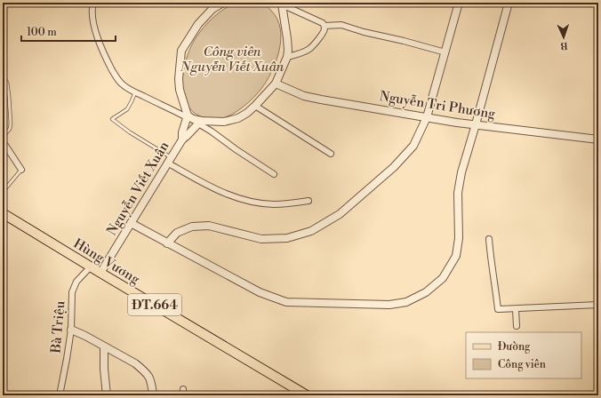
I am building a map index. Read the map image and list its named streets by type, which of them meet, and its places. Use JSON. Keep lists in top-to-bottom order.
{
  "streets": {
    "main road": ["Hùng Vương", "ĐT.664"],
    "street": ["Nguyễn Tri Phương", "Nguyễn Viết Xuân", "Bà Triệu"]
  },
  "crossings": [
    ["Nguyễn Viết Xuân", "Hùng Vương"],
    ["Hùng Vương", "Bà Triệu"]
  ],
  "parks": ["Công viên Nguyễn Viết Xuân"],
  "legend": ["Đường", "Công viên"],
  "scale_bar": "100 m",
  "north": "bottom"
}
